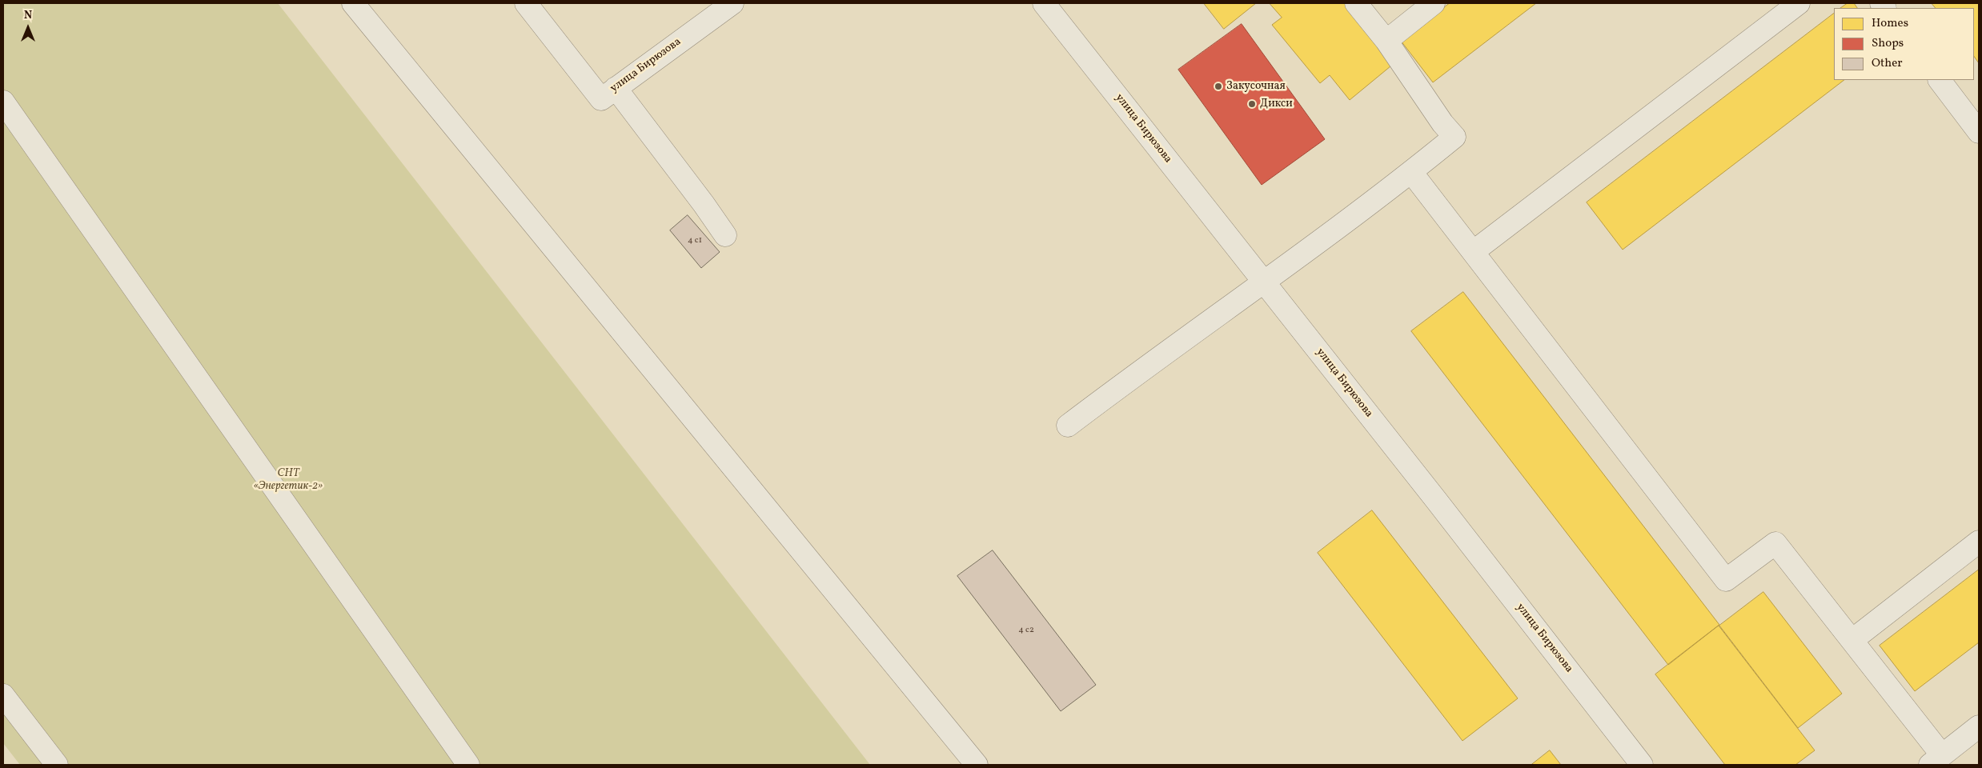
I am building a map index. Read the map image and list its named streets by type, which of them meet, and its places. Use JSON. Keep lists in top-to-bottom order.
{
  "streets": {
    "street": ["улица Бирюзова"]
  },
  "parks": ["СНТ «Энергетик-2»"],
  "places": ["Закусочная", "Дикси"],
  "house_numbers": ["4 с1", "4 с2"],
  "legend": ["Homes", "Shops", "Other"],
  "north": "top"
}
